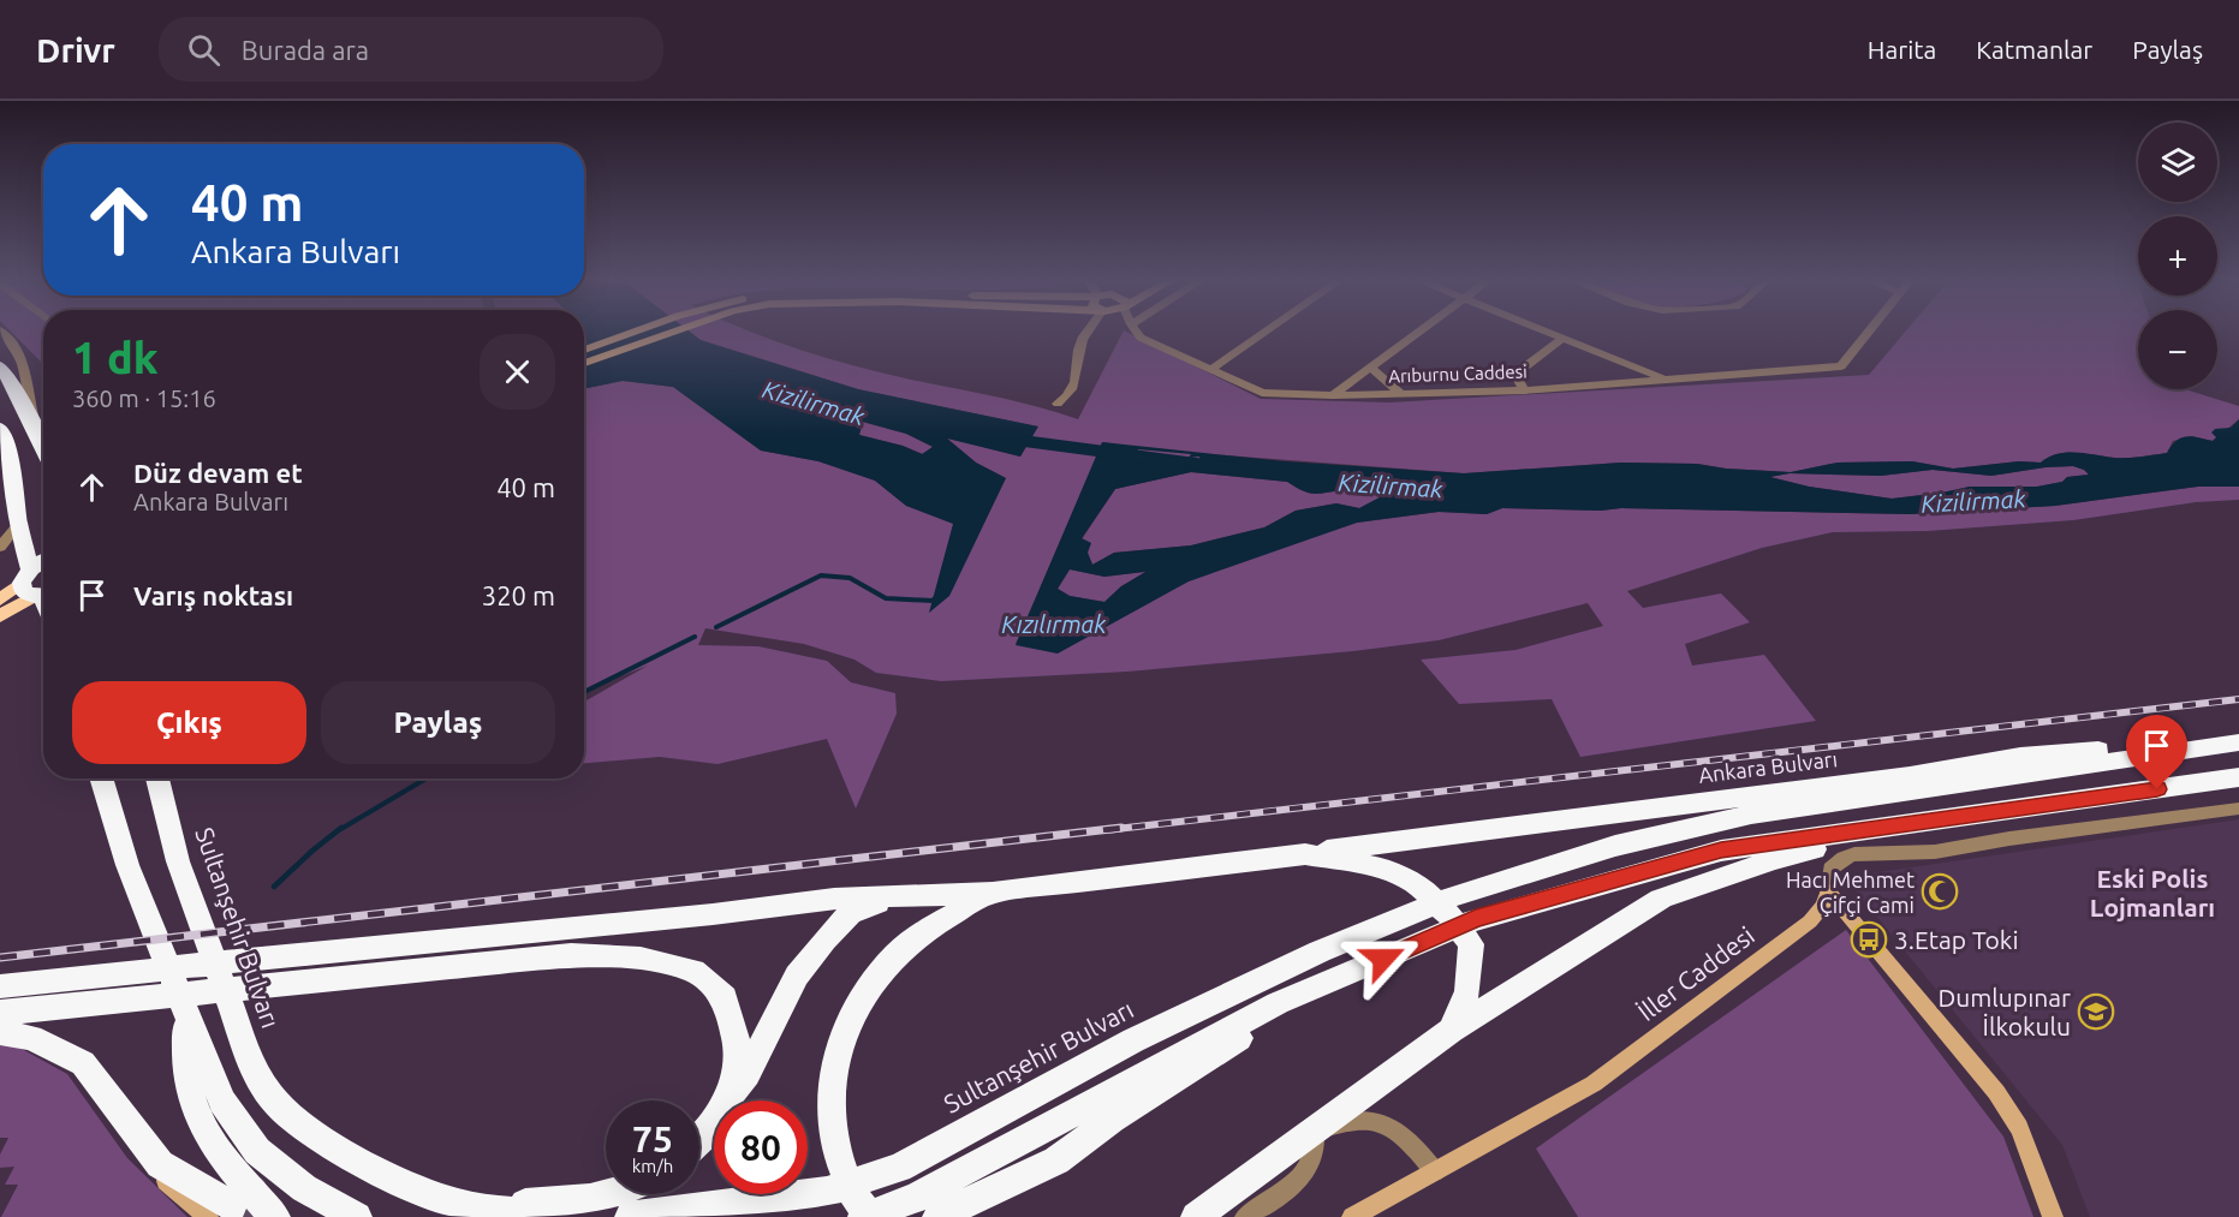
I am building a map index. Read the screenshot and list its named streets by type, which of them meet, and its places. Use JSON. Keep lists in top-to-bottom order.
{
  "streets": {
    "highway": ["Ankara Bulvarı", "Sultanşehir Bulvarı"],
    "street": ["Arıburnu Caddesi", "İller Caddesi"]
  },
  "crossings": [
    ["Ankara Bulvarı", "Sultanşehir Bulvarı"]
  ],
  "districts": ["Eski Polis Lojmanları"],
  "water": ["Kizilirmak", "Kızılırmak"],
  "places": {
    "mosque": ["Hacı Mehmet Çifçi Cami"],
    "bus stop": ["3.Etap Toki"],
    "school or university": ["Dumlupınar İlkokulu"]
  },
  "page": {
    "header": "Drivr",
    "search": "Burada ara",
    "nav": ["Harita", "Katmanlar", "Paylaş"],
    "map_buttons": ["+", "−"],
    "turn": ["40 m", "Ankara Bulvarı"],
    "heading": ["1 dk", "360 m · 15:16"],
    "list": [
      {
        "name": "Düz devam et",
        "note": "Ankara Bulvarı",
        "value": "40 m"
      },
      {
        "name": "Varış noktası",
        "value": "320 m"
      }
    ],
    "buttons": ["Çıkış", "Paylaş"],
    "speed": "75 km/h",
    "limit": "80"
  }
}
